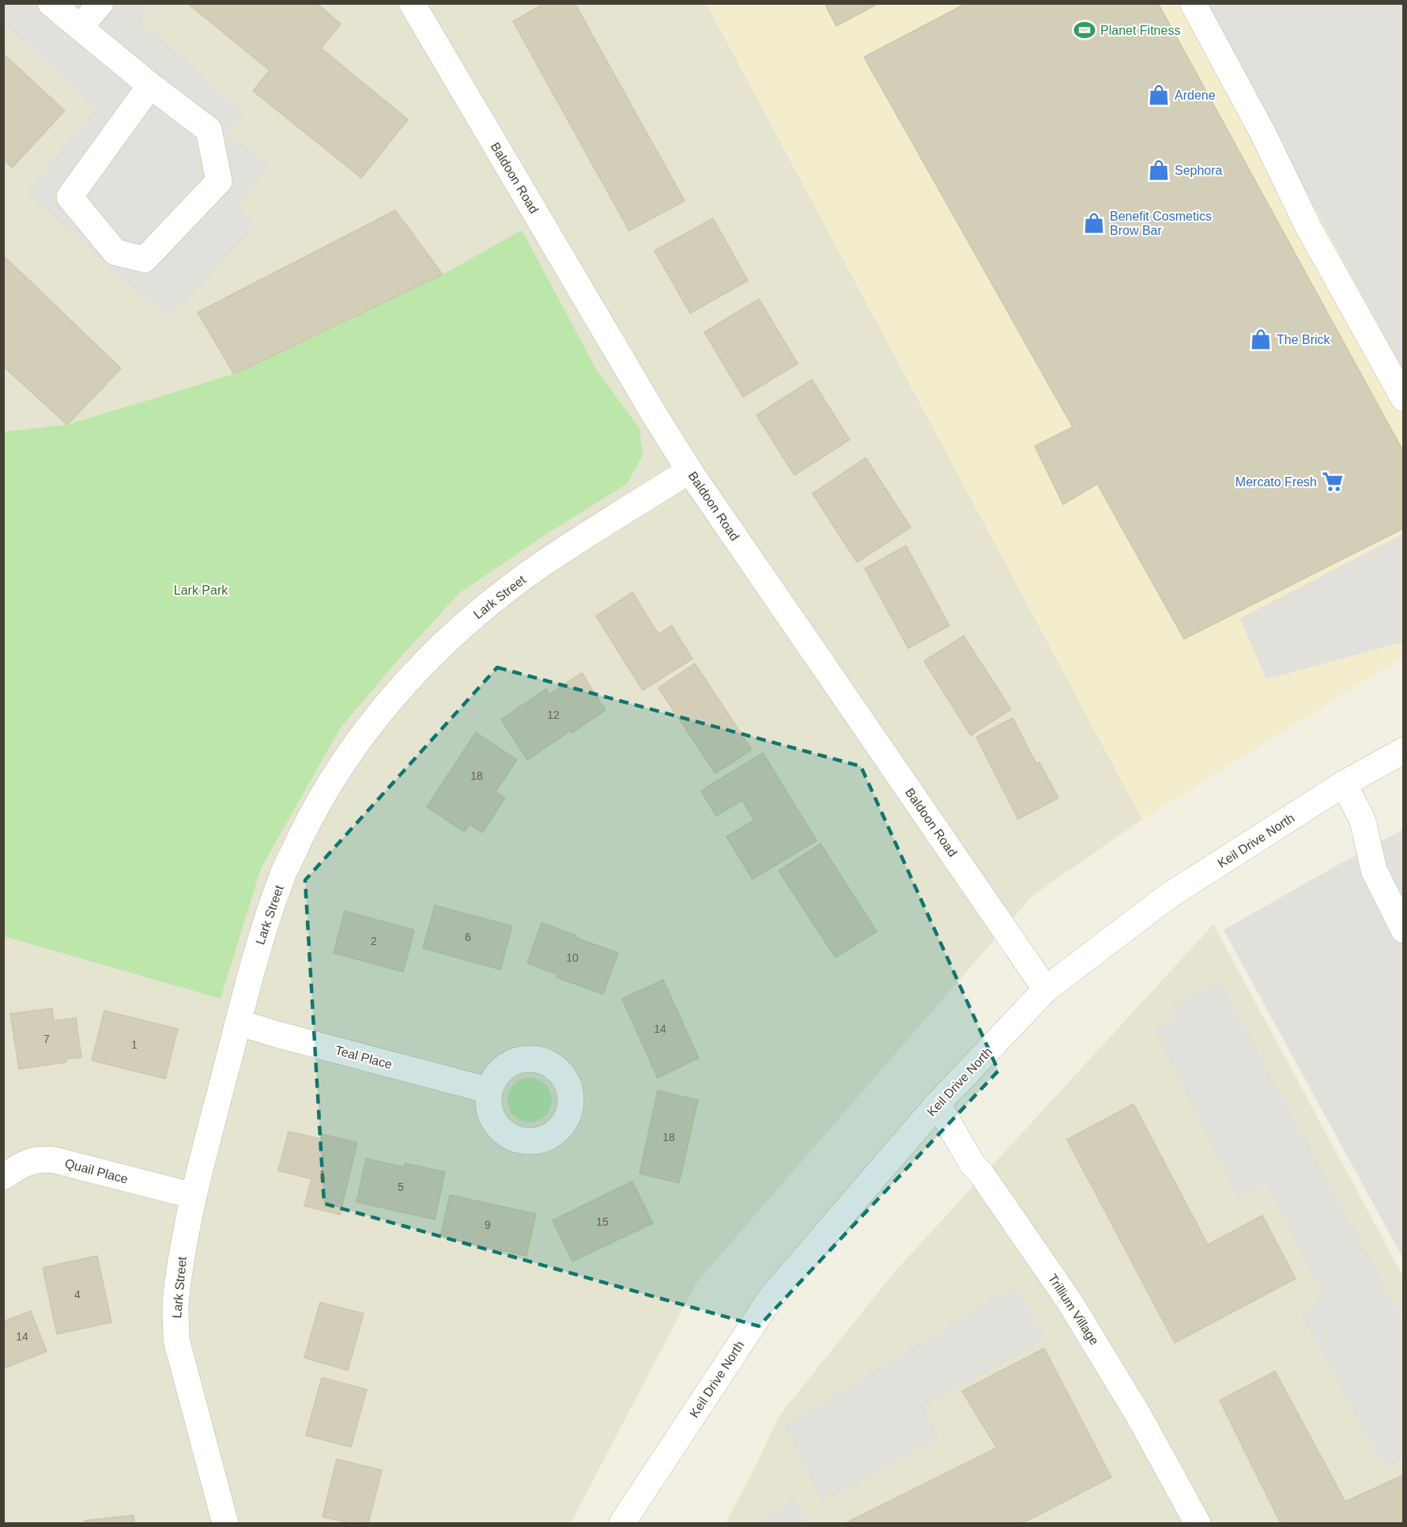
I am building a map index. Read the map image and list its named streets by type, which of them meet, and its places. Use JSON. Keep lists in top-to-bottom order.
{
  "streets": {
    "street": [
      "Baldoon Road",
      "Lark Street",
      "Keil Drive North",
      "Teal Place",
      "Quail Place",
      "Trillium Village"
    ]
  },
  "crossings": [
    ["Baldoon Road", "Lark Street"],
    ["Baldoon Road", "Keil Drive North"],
    ["Lark Street", "Teal Place"],
    ["Lark Street", "Quail Place"],
    ["Keil Drive North", "Trillium Village"]
  ],
  "parks": ["Lark Park"],
  "places": {
    "sports": ["Planet Fitness"],
    "shop": [
      "Ardene",
      "Sephora",
      "Benefit Cosmetics Brow Bar",
      "The Brick"
    ],
    "supermarket": ["Mercato Fresh"]
  },
  "house_numbers": [
    "12",
    "18",
    "6",
    "2",
    "10",
    "14",
    "7",
    "1",
    "18",
    "1",
    "5",
    "15",
    "9",
    "4",
    "14"
  ]
}
